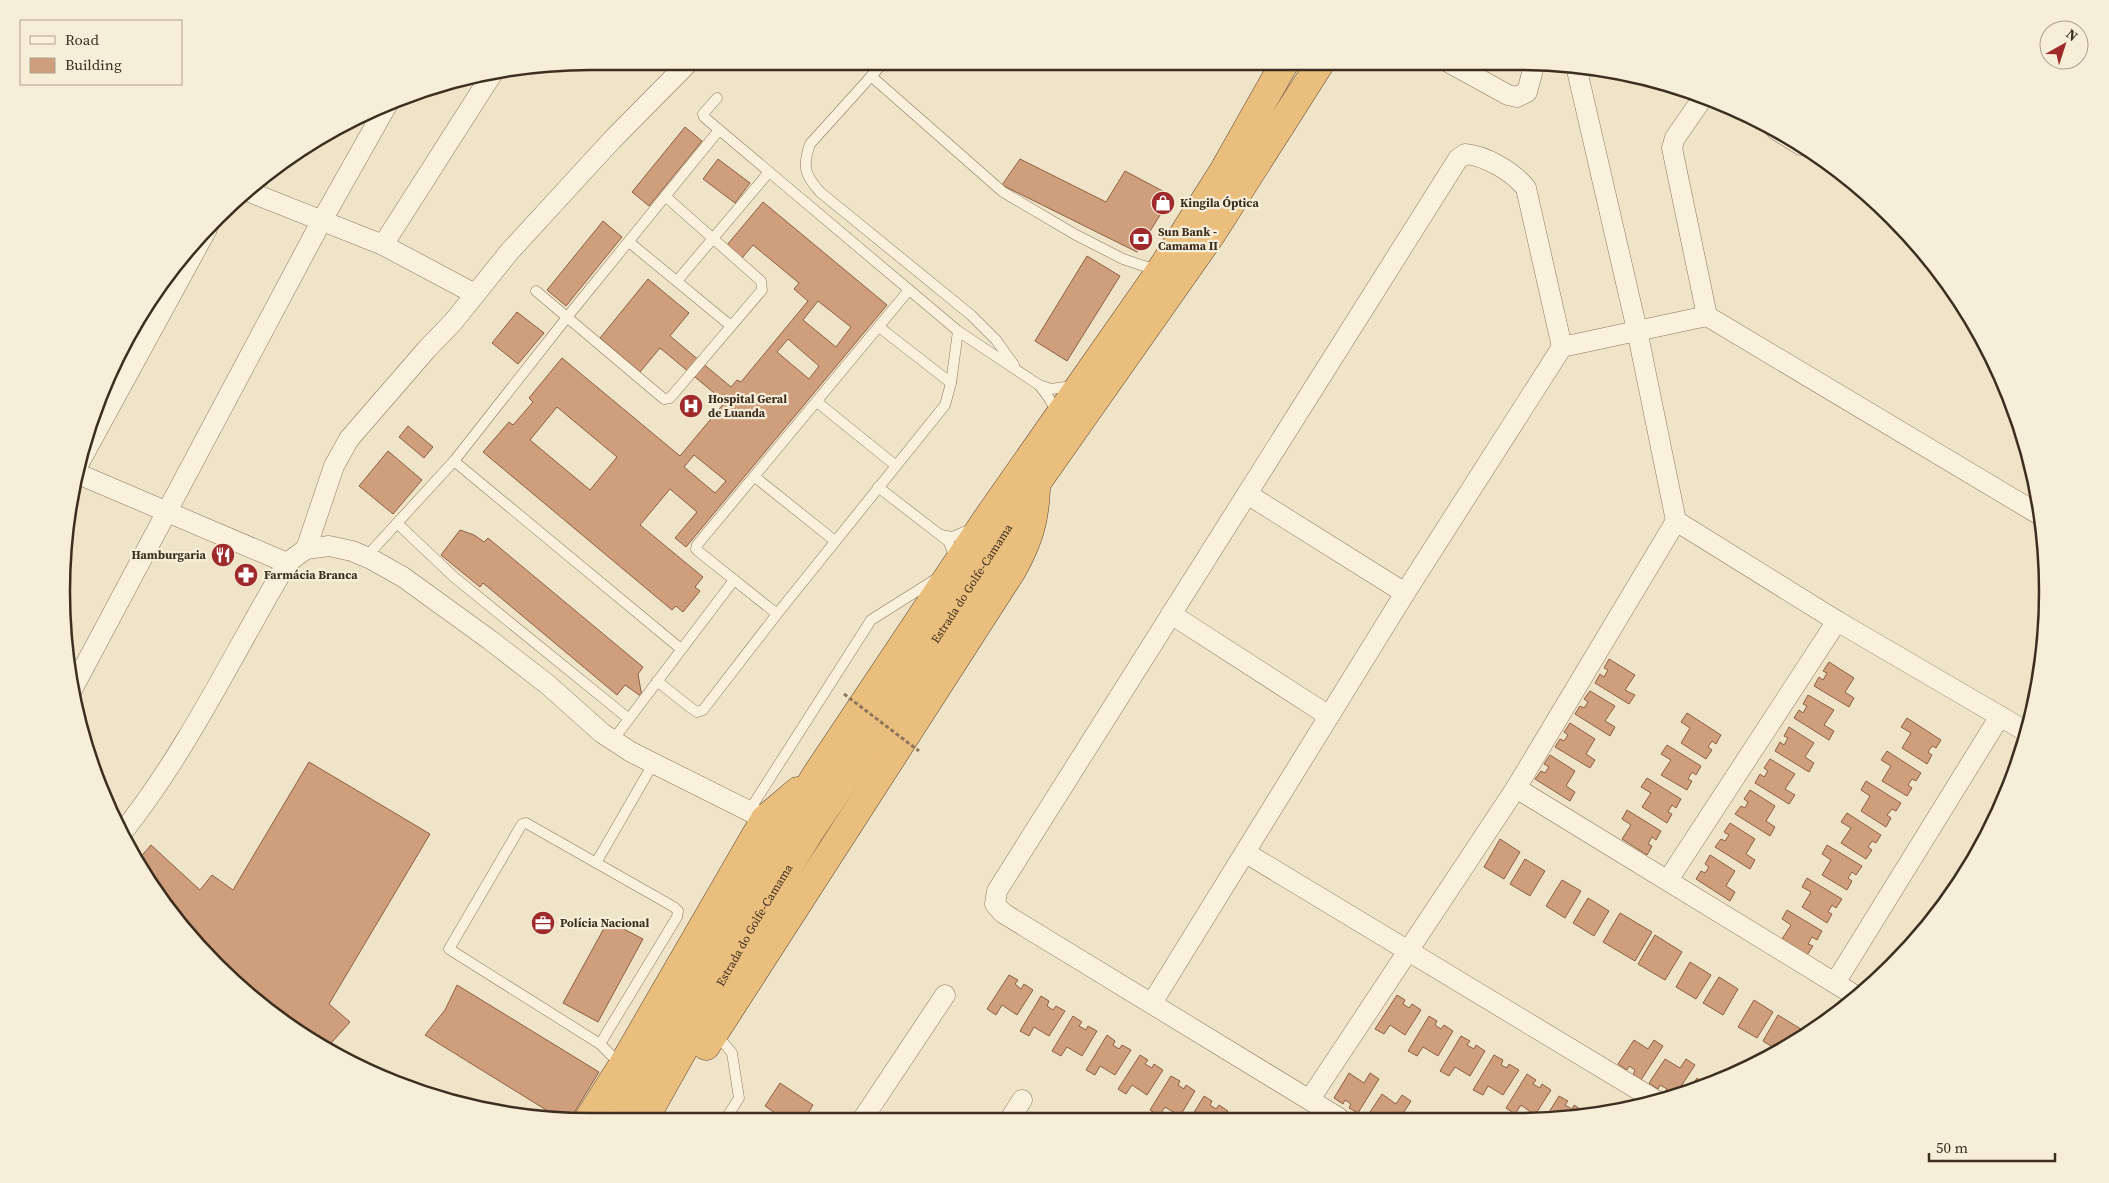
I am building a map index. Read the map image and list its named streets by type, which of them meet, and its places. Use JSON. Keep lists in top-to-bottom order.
{
  "streets": {
    "highway": ["Estrada do Golfe-Camama"]
  },
  "places": {
    "shop": ["Kingila Óptica"],
    "bank": ["Sun Bank - Camama II"],
    "hospital": ["Hospital Geral de Luanda"],
    "restaurant": ["Hamburgaria"],
    "pharmacy": ["Farmácia Branca"],
    "office": ["Polícia Nacional"]
  },
  "legend": ["Road", "Building"],
  "scale_bar": "50 m",
  "north": "top right"
}
